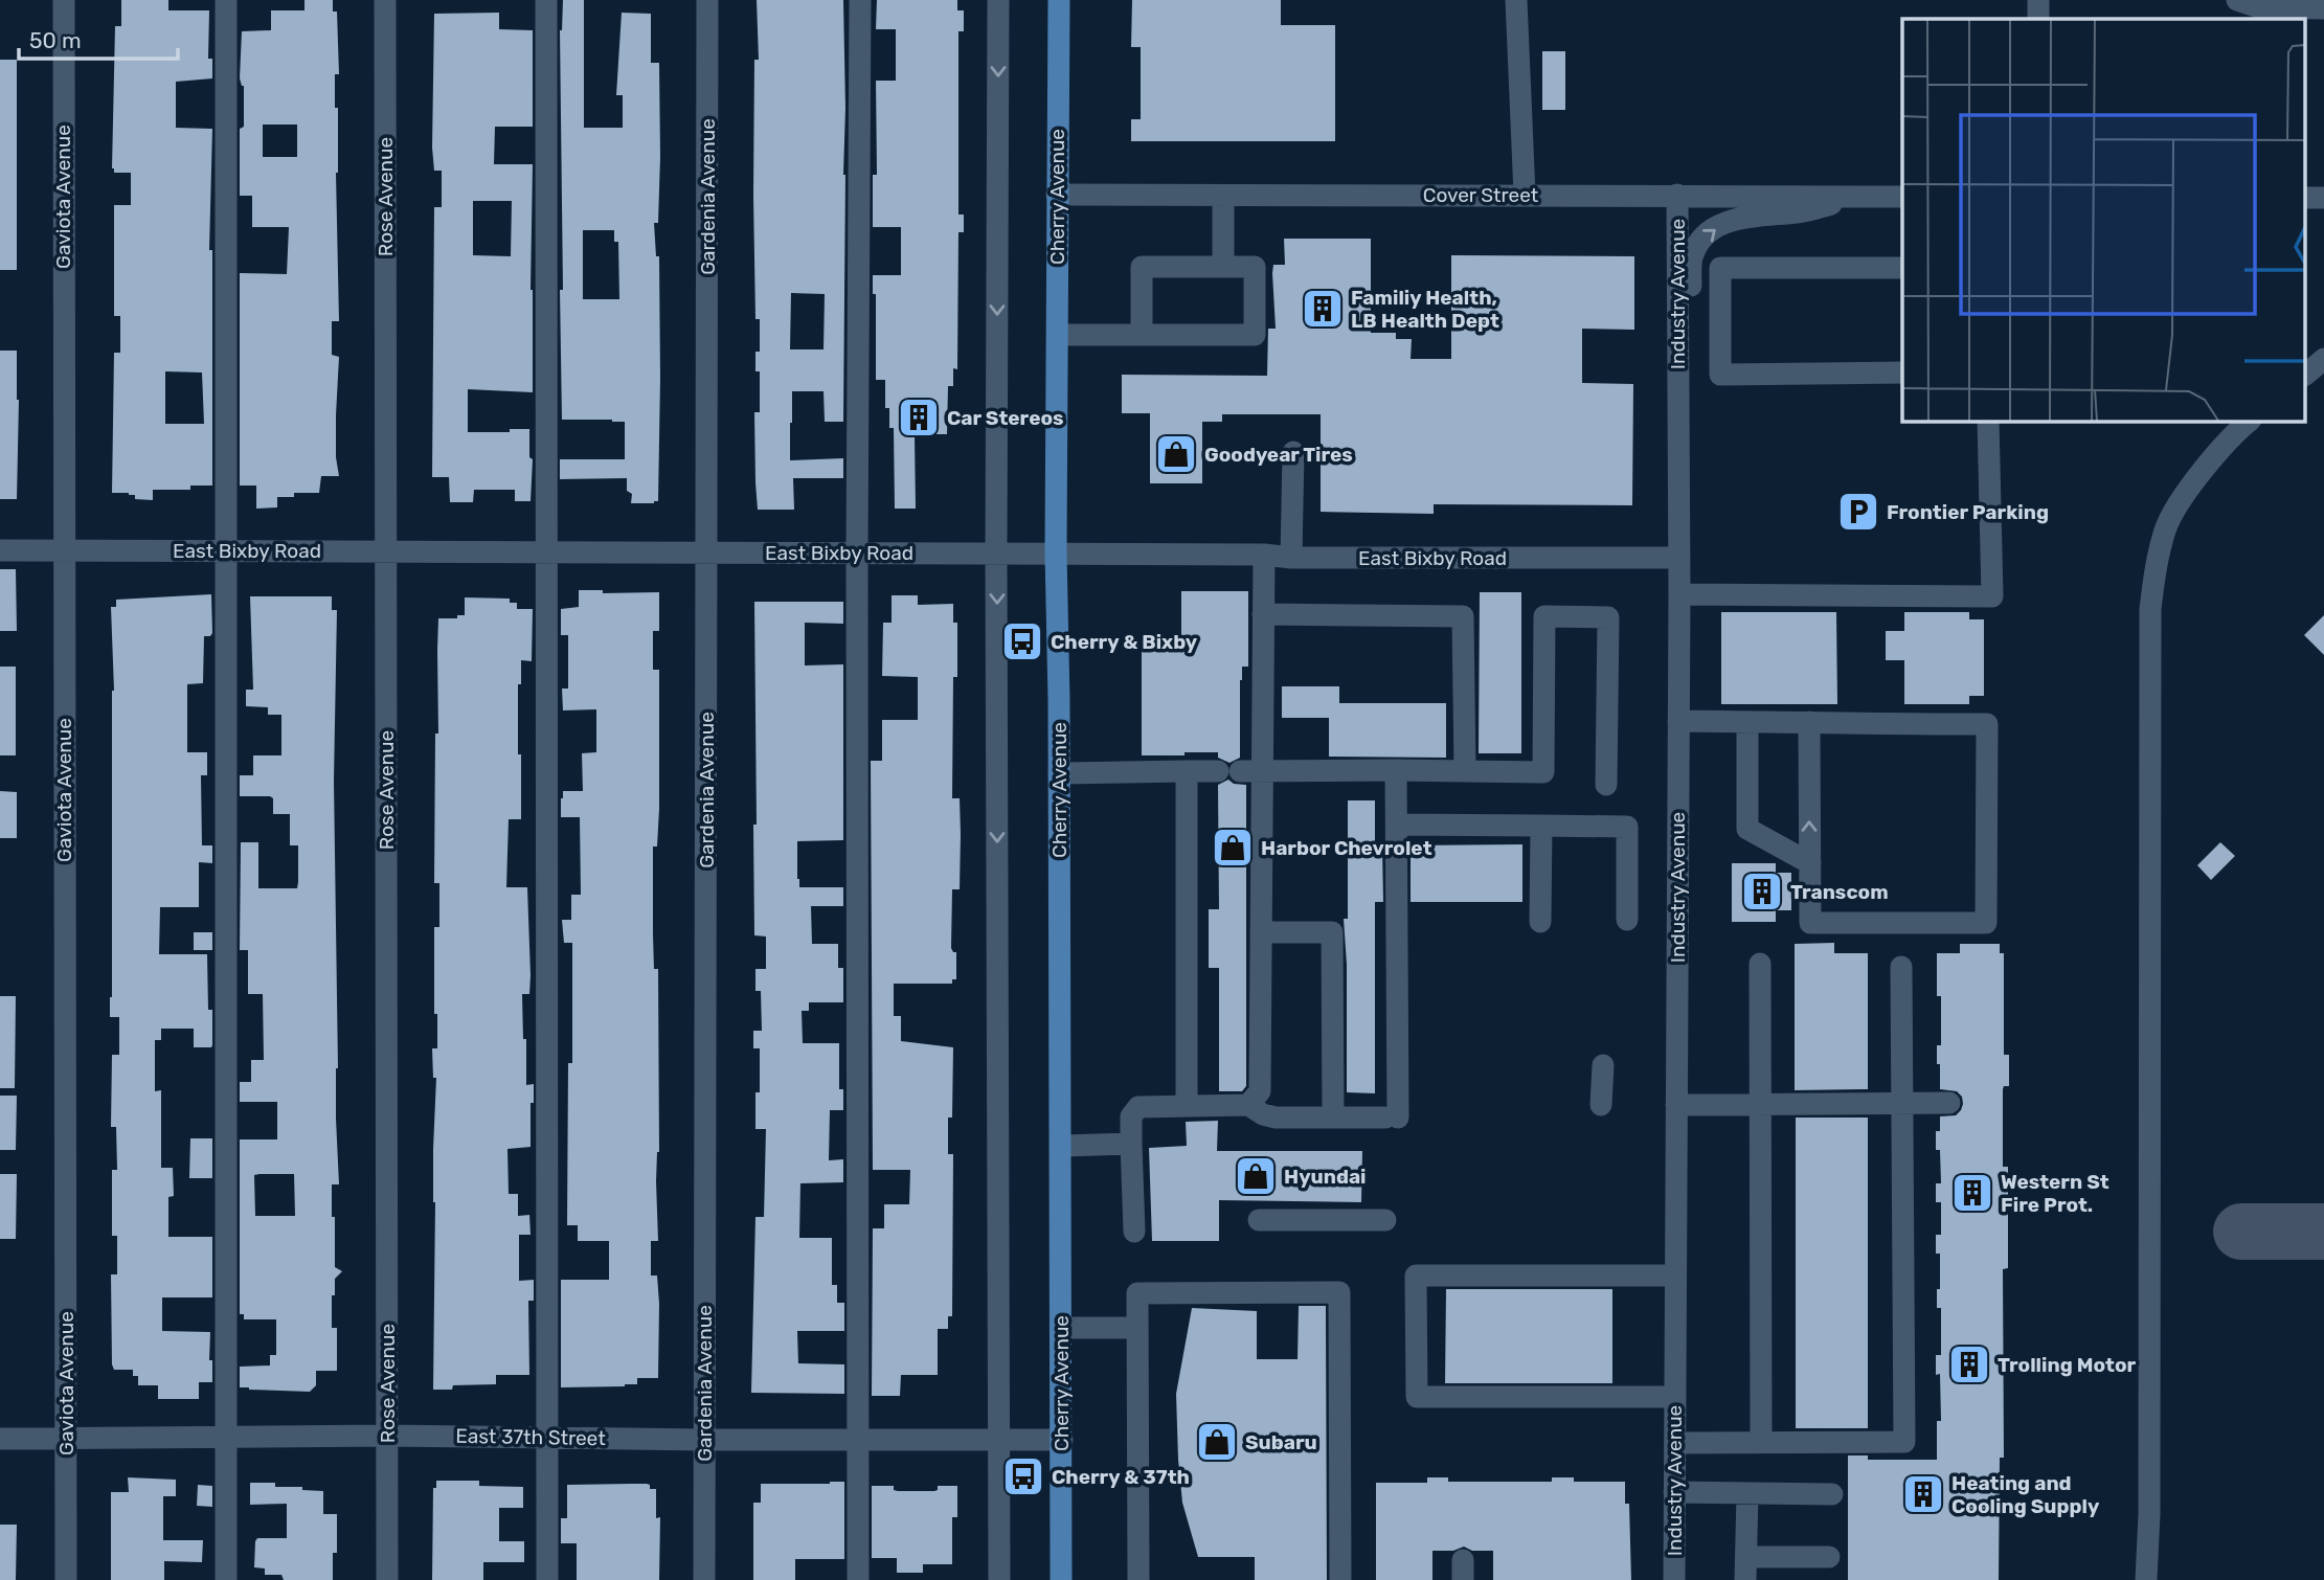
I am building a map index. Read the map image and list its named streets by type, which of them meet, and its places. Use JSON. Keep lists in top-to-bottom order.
{
  "streets": {
    "main road": ["Cherry Avenue"],
    "street": [
      "Cover Street",
      "Gaviota Avenue",
      "Rose Avenue",
      "Gardenia Avenue",
      "Industry Avenue",
      "East Bixby Road",
      "East 37th Street"
    ]
  },
  "crossings": [
    ["Cover Street", "Cherry Avenue"],
    ["Cover Street", "Industry Avenue"],
    ["Gaviota Avenue", "East Bixby Road"],
    ["Gaviota Avenue", "East 37th Street"],
    ["Rose Avenue", "East Bixby Road"],
    ["Rose Avenue", "East 37th Street"],
    ["Gardenia Avenue", "East Bixby Road"],
    ["Gardenia Avenue", "East 37th Street"],
    ["Cherry Avenue", "East Bixby Road"],
    ["Cherry Avenue", "East 37th Street"],
    ["Industry Avenue", "East Bixby Road"]
  ],
  "places": {
    "building": [
      "Familiy Health, LB Health Dept",
      "Car Stereos",
      "Transcom",
      "Western St Fire Prot.",
      "Trolling Motor",
      "Heating and Cooling Supply"
    ],
    "shop": [
      "Goodyear Tires",
      "Harbor Chevrolet",
      "Hyundai",
      "Subaru"
    ],
    "parking": ["Frontier Parking"],
    "bus stop": ["Cherry & Bixby", "Cherry & 37th"]
  },
  "scale_bar": "50 m"
}
